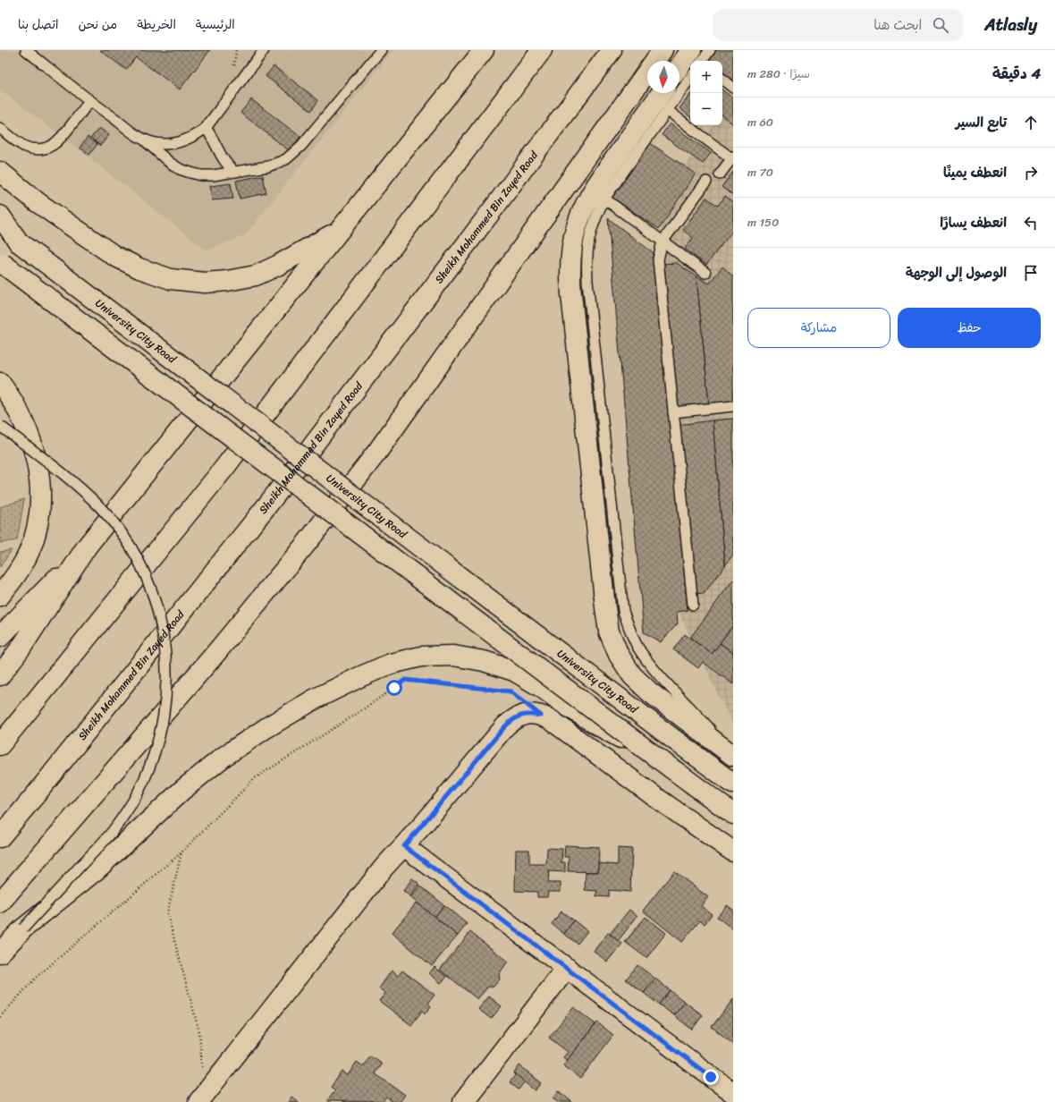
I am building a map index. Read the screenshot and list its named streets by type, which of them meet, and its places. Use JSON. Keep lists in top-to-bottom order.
{
  "streets": {
    "main road": ["Sheikh Mohammed Bin Zayed Road", "University City Road"]
  },
  "north": "bottom",
  "page": {
    "header": "Atlasly",
    "search": "ابحث هنا",
    "nav": [
      "الرئيسية",
      "الخريطة",
      "من نحن",
      "اتصل بنا"
    ],
    "heading": ["4 دقيقة", "سيرًا · 280 m"],
    "map_buttons": ["+", "−"],
    "list": [
      ["تابع السير", "60 m"],
      ["انعطف يمينًا", "70 m"],
      ["انعطف يسارًا", "150 m"],
      "الوصول إلى الوجهة"
    ],
    "buttons": ["حفظ", "مشاركة"]
  }
}
